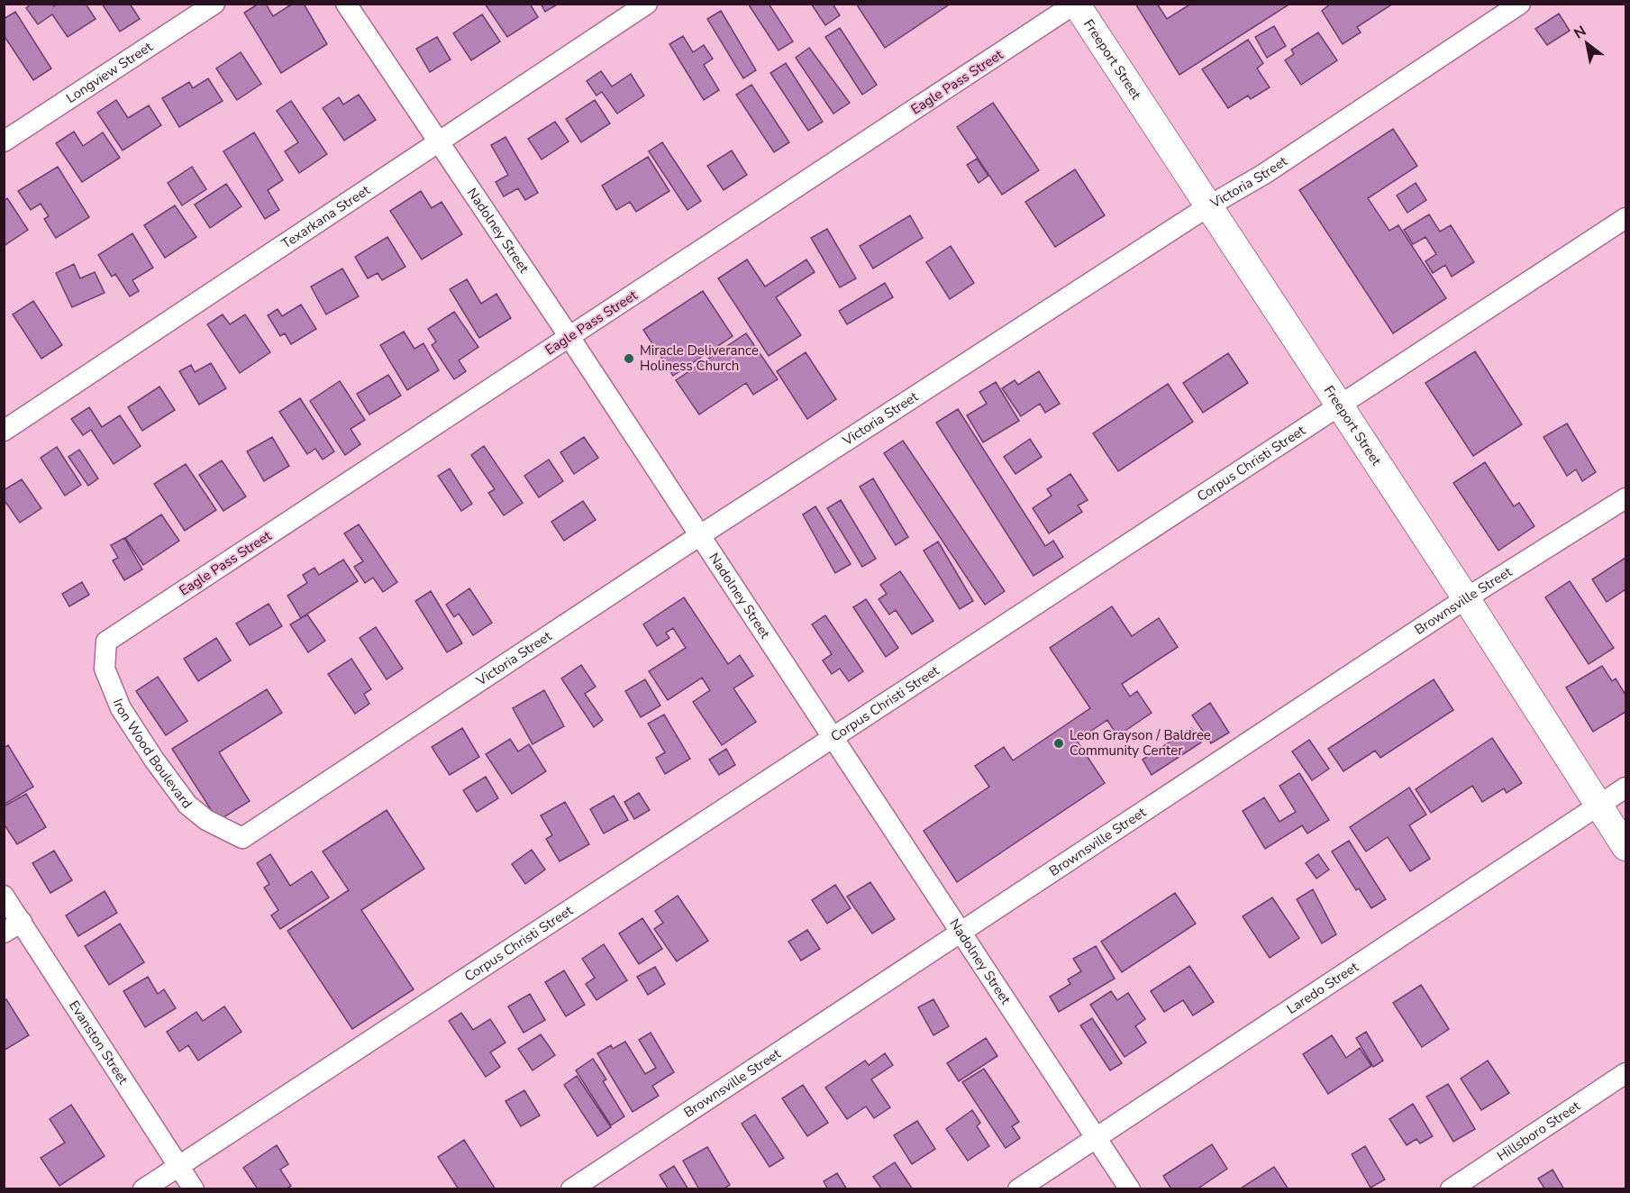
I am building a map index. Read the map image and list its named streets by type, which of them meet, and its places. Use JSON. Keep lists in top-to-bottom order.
{
  "streets": {
    "main road": ["Freeport Street"],
    "street": [
      "Longview Street",
      "Eagle Pass Street",
      "Victoria Street",
      "Texarkana Street",
      "Nadolney Street",
      "Corpus Christi Street",
      "Brownsville Street",
      "Iron Wood Boulevard",
      "Laredo Street",
      "Evanston Street",
      "Hillsboro Street"
    ]
  },
  "crossings": [
    ["Freeport Street", "Eagle Pass Street"],
    ["Freeport Street", "Victoria Street"],
    ["Freeport Street", "Corpus Christi Street"],
    ["Freeport Street", "Brownsville Street"],
    ["Freeport Street", "Laredo Street"],
    ["Eagle Pass Street", "Nadolney Street"],
    ["Eagle Pass Street", "Iron Wood Boulevard"],
    ["Victoria Street", "Nadolney Street"],
    ["Victoria Street", "Iron Wood Boulevard"],
    ["Texarkana Street", "Nadolney Street"],
    ["Nadolney Street", "Corpus Christi Street"],
    ["Nadolney Street", "Brownsville Street"],
    ["Nadolney Street", "Laredo Street"],
    ["Corpus Christi Street", "Evanston Street"]
  ],
  "places": ["Miracle Deliverance Holiness Church", "Leon Grayson / Baldree Community Center"],
  "north": "top left"
}
